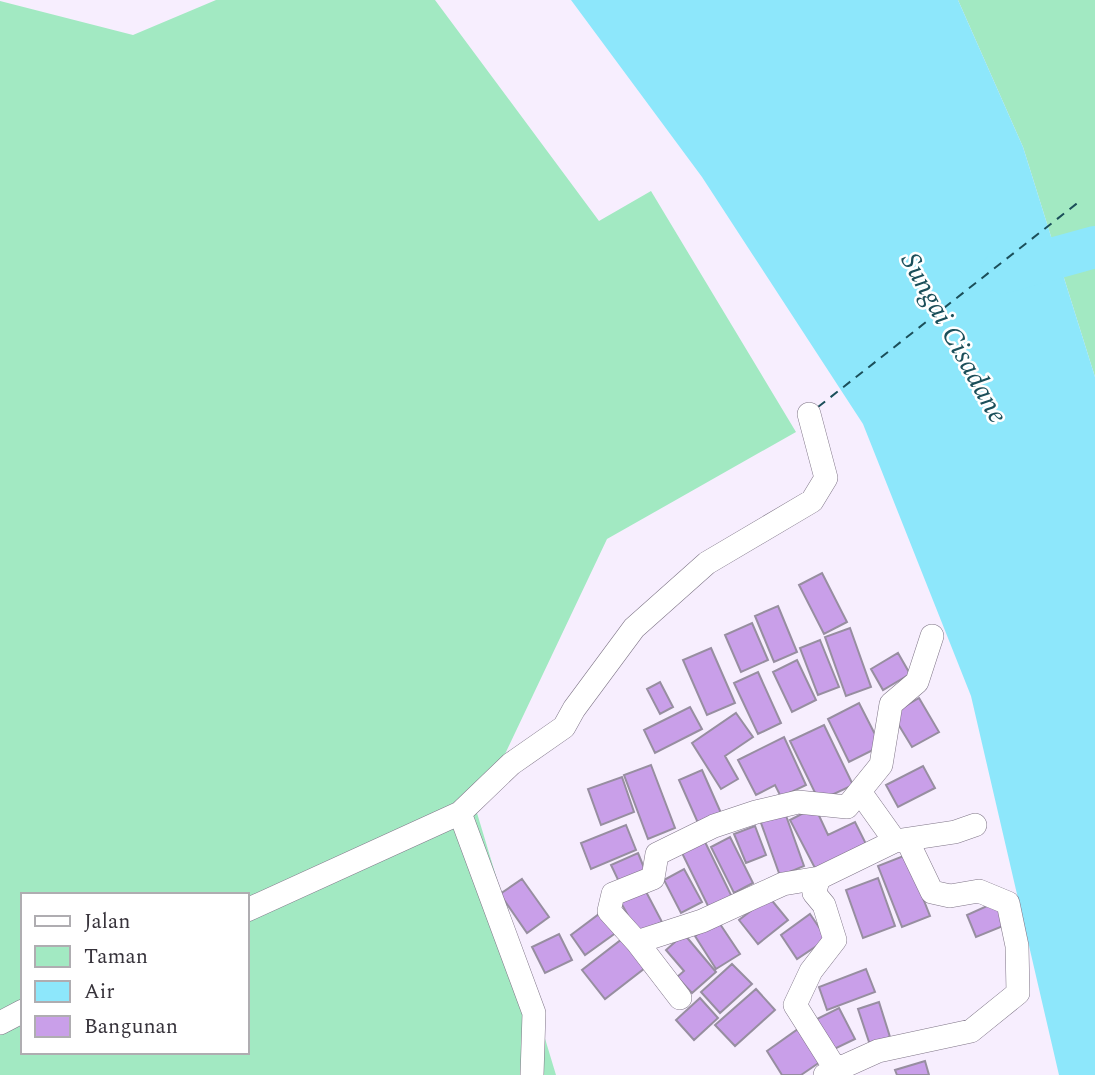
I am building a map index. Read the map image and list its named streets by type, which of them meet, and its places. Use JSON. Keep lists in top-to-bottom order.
{
  "water": ["Sungai Cisadane"],
  "legend": [
    "Jalan",
    "Taman",
    "Air",
    "Bangunan"
  ]
}
